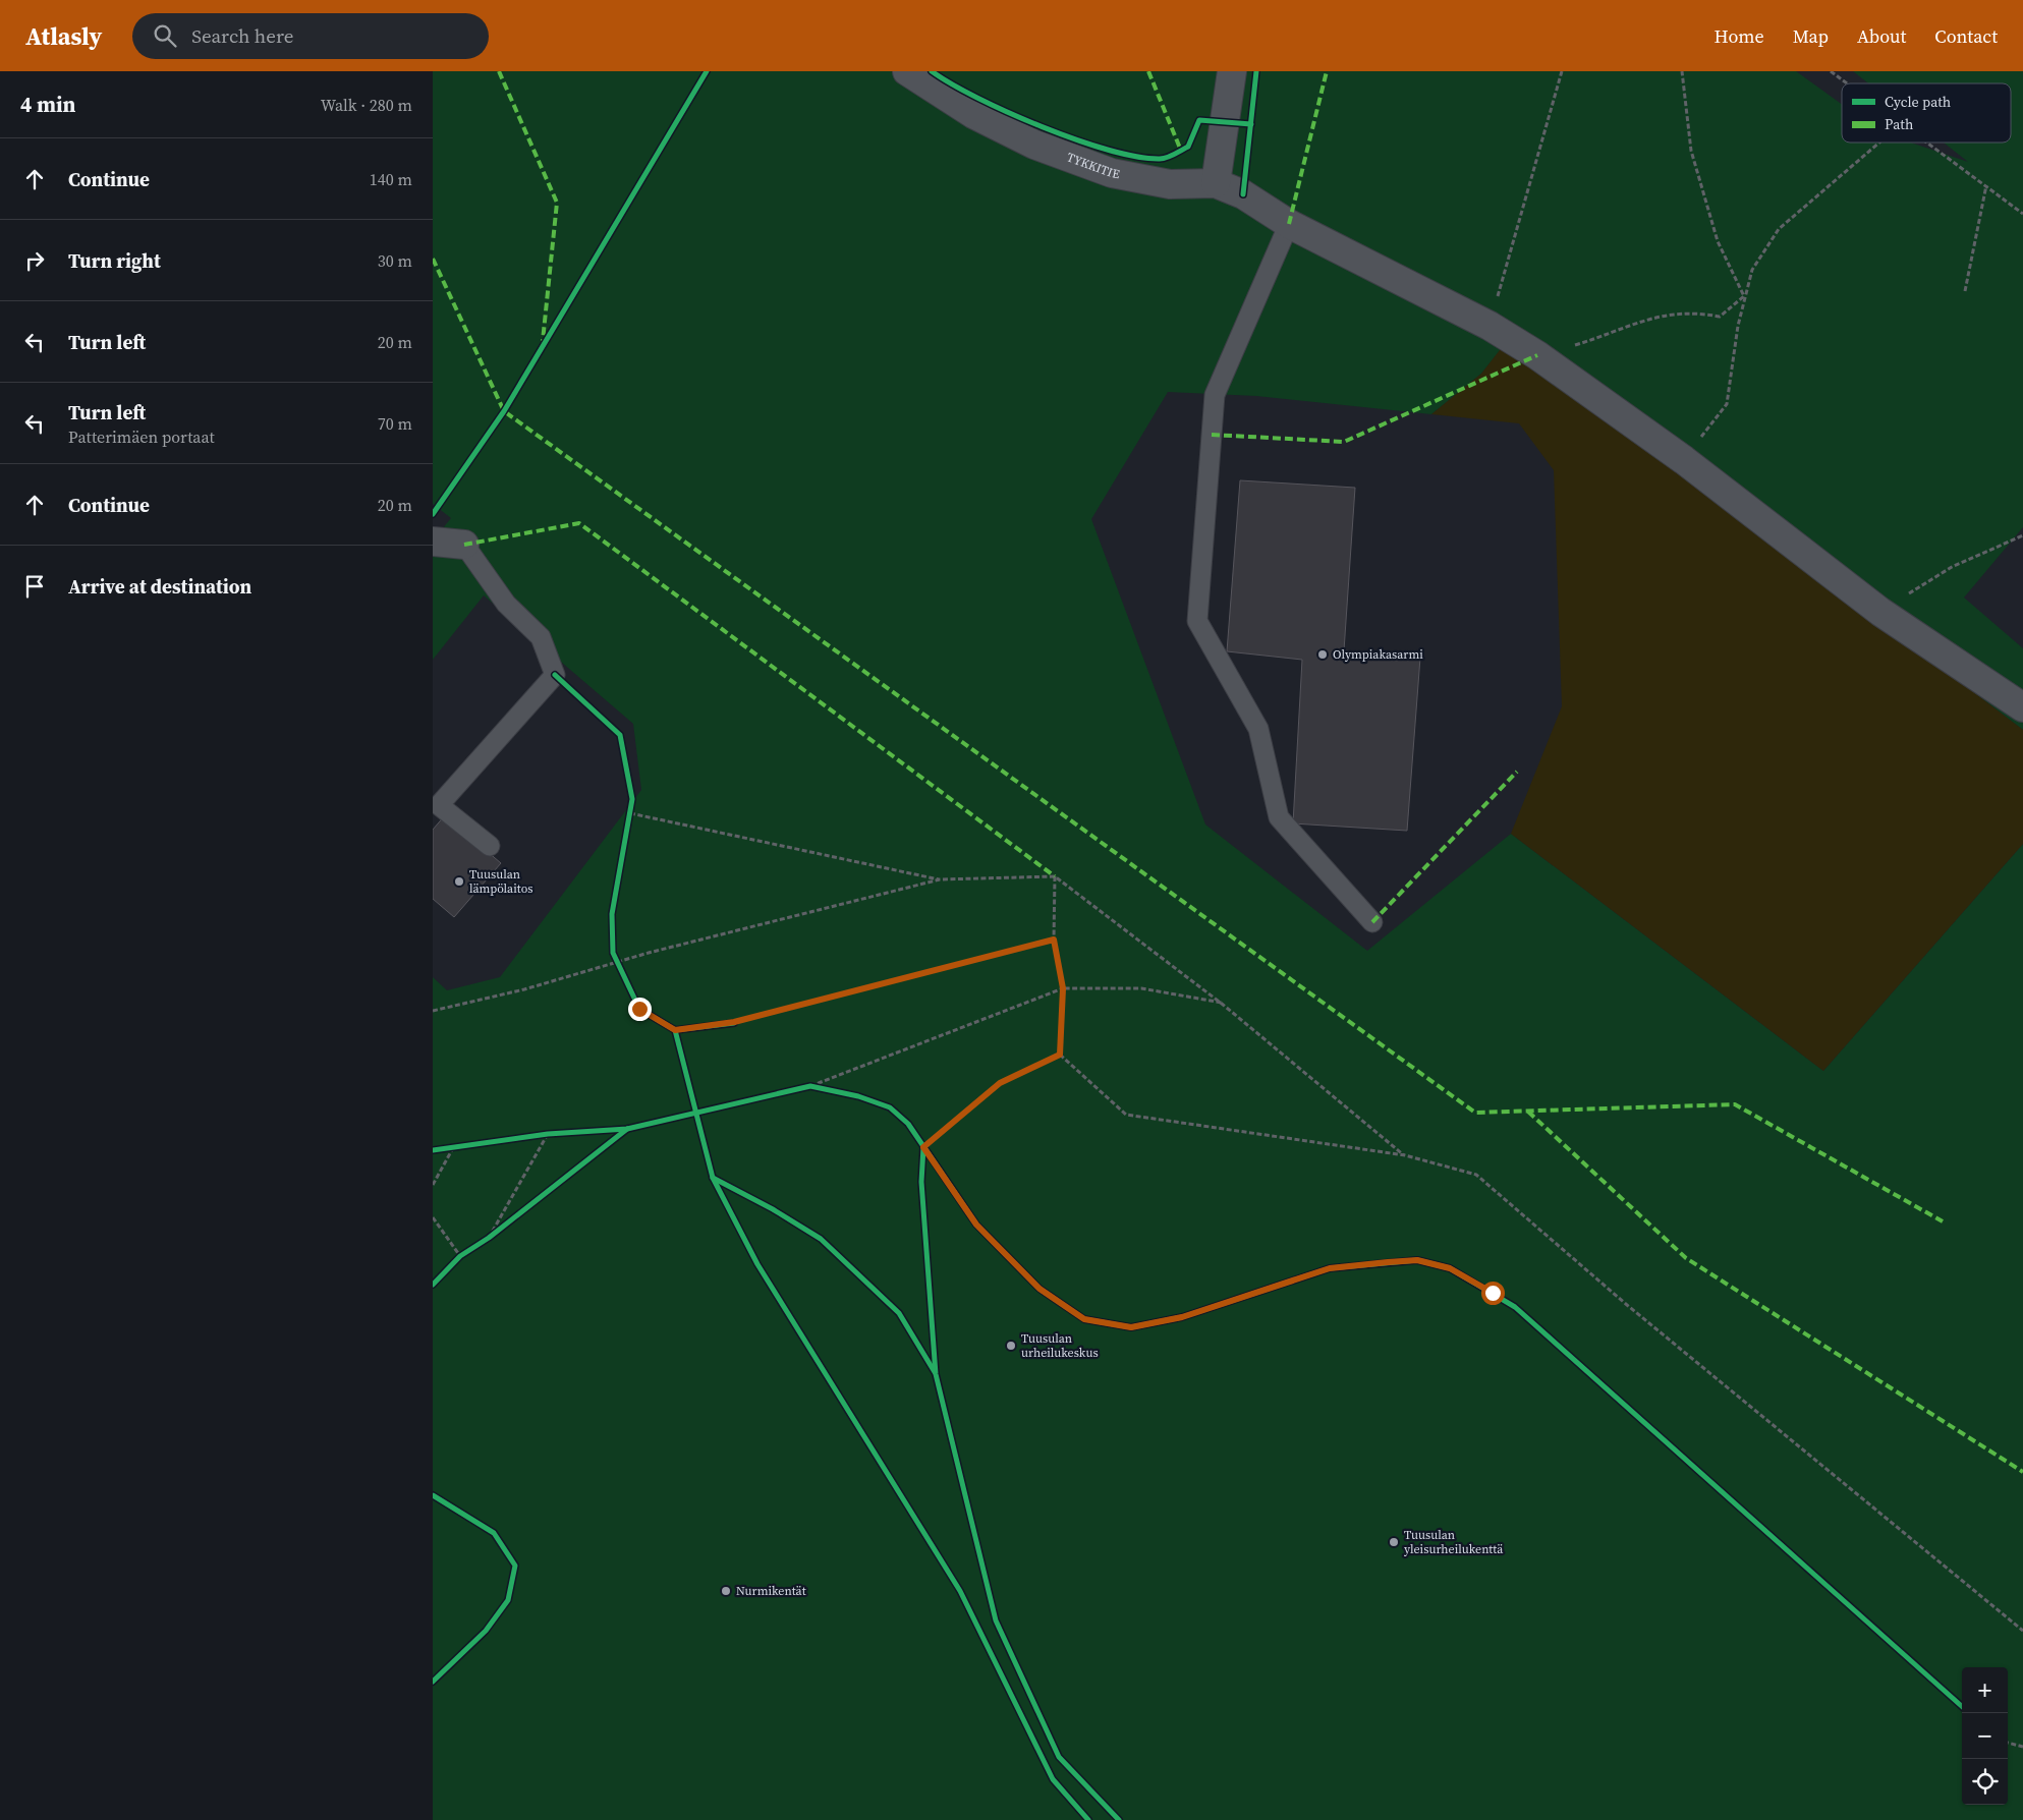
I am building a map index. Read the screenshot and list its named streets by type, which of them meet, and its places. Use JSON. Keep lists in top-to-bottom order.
{
  "streets": {
    "street": ["TYKKITIE"]
  },
  "places": [
    "Olympiakasarmi",
    "Tuusulan lämpölaitos",
    "Tuusulan urheilukeskus",
    "Tuusulan yleisurheilukenttä",
    "Nurmikentät"
  ],
  "legend": ["Cycle path", "Path"],
  "page": {
    "header": "Atlasly",
    "search": "Search here",
    "nav": [
      "Home",
      "Map",
      "About",
      "Contact"
    ],
    "heading": ["4 min", "Walk · 280 m"],
    "list": [
      ["Continue", "140 m"],
      ["Turn right", "30 m"],
      ["Turn left", "20 m"],
      ["Turn left", "Patterimäen portaat", "70 m"],
      ["Continue", "20 m"],
      "Arrive at destination"
    ],
    "map_buttons": ["+", "−"]
  }
}
